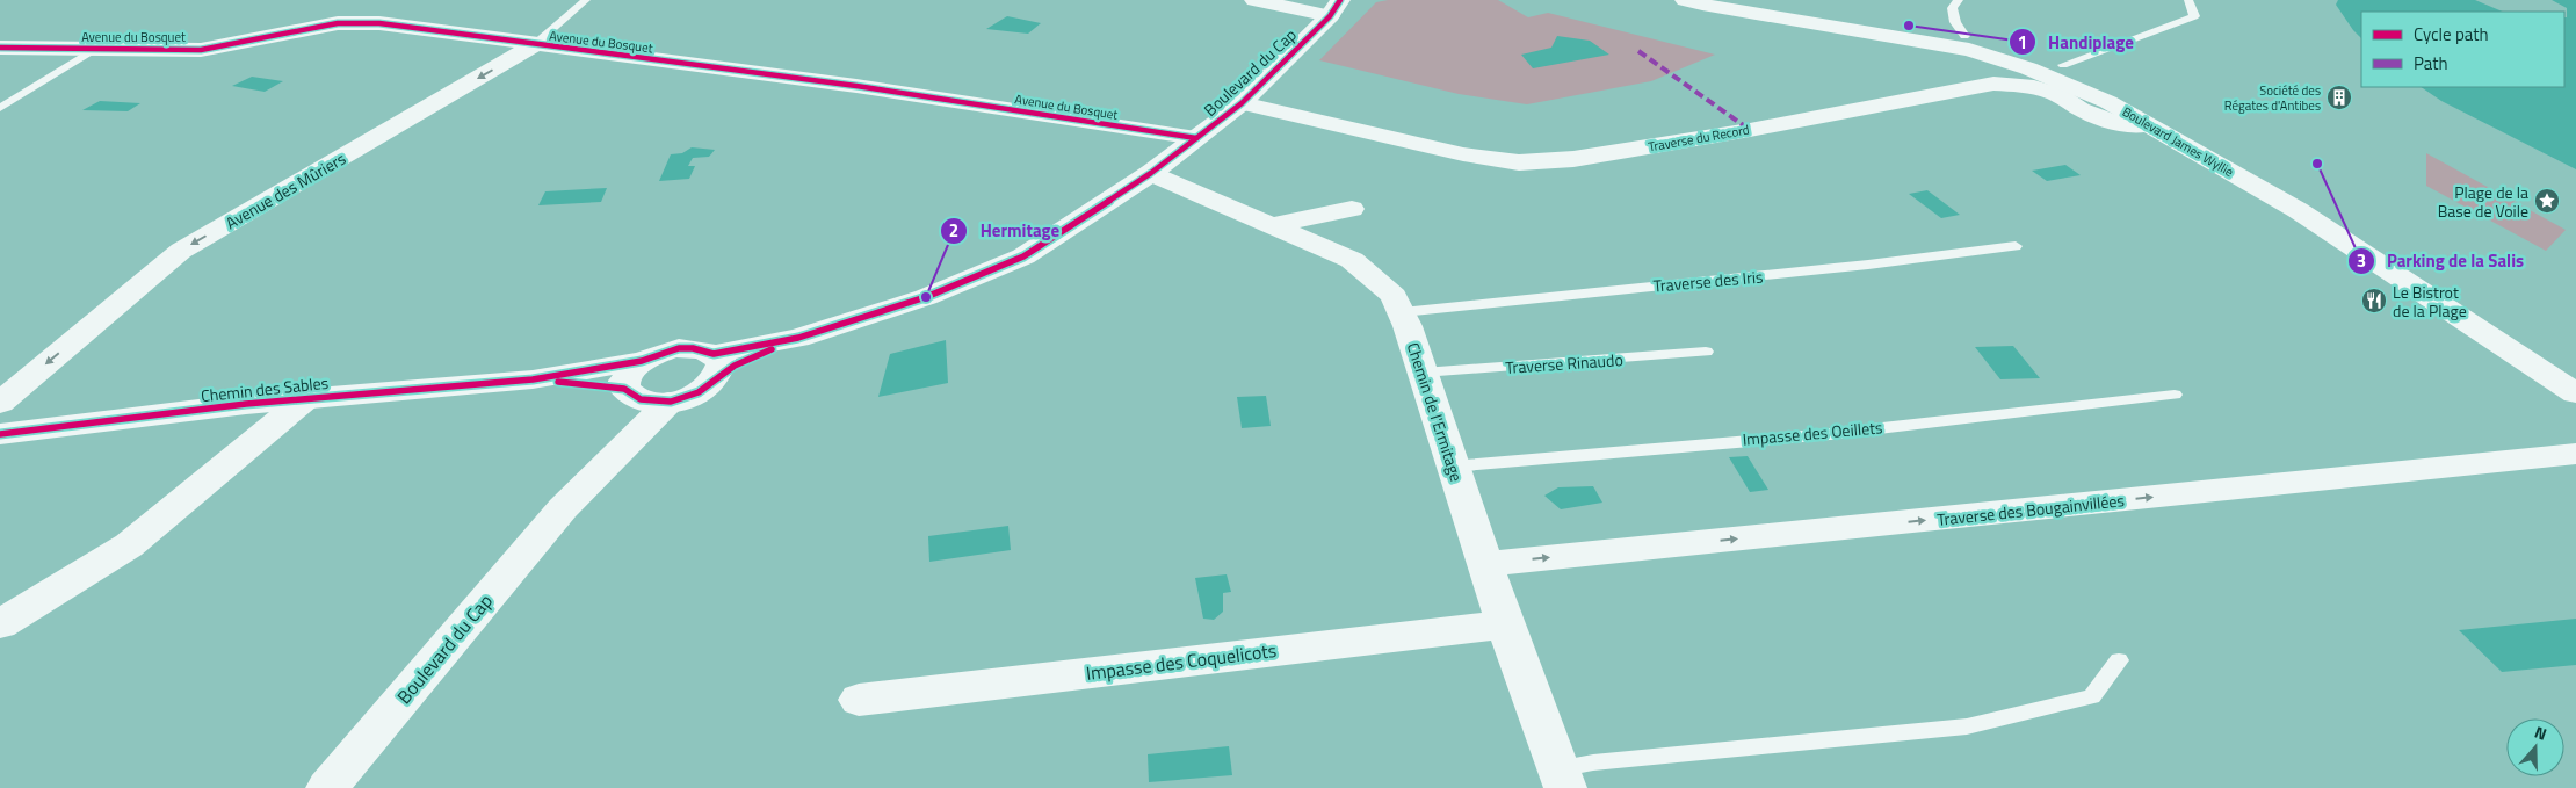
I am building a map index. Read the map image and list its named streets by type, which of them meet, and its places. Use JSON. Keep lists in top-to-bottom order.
{
  "streets": {
    "street": [
      "Avenue du Bosquet",
      "Boulevard du Cap",
      "Traverse du Record",
      "Boulevard James Wyllie",
      "Avenue des Mûriers",
      "Chemin des Sables",
      "Chemin de l'Ermitage",
      "Traverse des Bougainvillées",
      "Impasse des Coquelicots"
    ],
    "lane": ["Traverse des Iris", "Traverse Rinaudo", "Impasse des Oeillets"]
  },
  "crossings": [
    ["Avenue du Bosquet", "Boulevard du Cap"],
    ["Avenue du Bosquet", "Avenue des Mûriers"],
    ["Boulevard du Cap", "Traverse du Record"],
    ["Boulevard du Cap", "Chemin des Sables"],
    ["Boulevard du Cap", "Chemin de l'Ermitage"],
    ["Traverse du Record", "Boulevard James Wyllie"],
    ["Traverse des Iris", "Chemin de l'Ermitage"],
    ["Traverse Rinaudo", "Chemin de l'Ermitage"],
    ["Chemin de l'Ermitage", "Impasse des Oeillets"],
    ["Chemin de l'Ermitage", "Traverse des Bougainvillées"],
    ["Chemin de l'Ermitage", "Impasse des Coquelicots"]
  ],
  "one_way": ["Avenue des Mûriers", "Traverse des Bougainvillées"],
  "places": {
    "other": ["Handiplage", "Parking de la Salis", "Hermitage"],
    "building": ["Société des Régates d'Antibes"],
    "place": ["Plage de la Base de Voile"],
    "restaurant": ["Le Bistrot de la Plage"]
  },
  "legend": ["Cycle path", "Path"],
  "north": "top"
}
